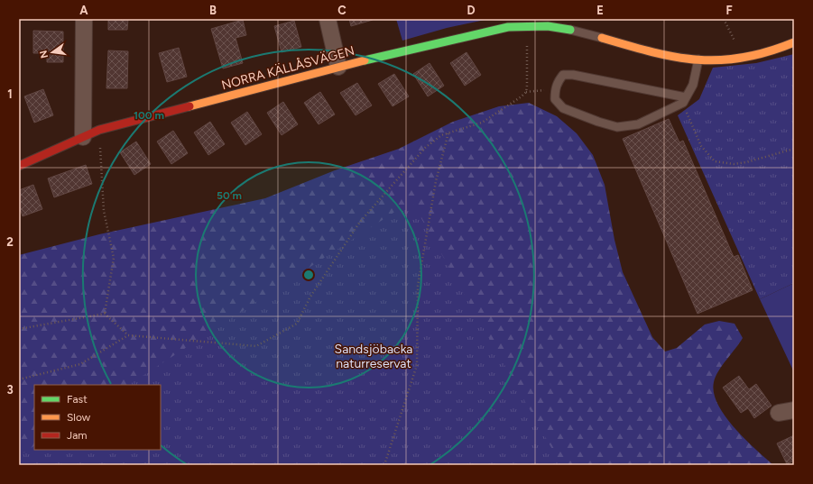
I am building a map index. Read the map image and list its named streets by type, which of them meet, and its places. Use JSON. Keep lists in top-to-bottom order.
{
  "streets": {
    "street": ["NORRA KÄLLÅSVÄGEN"]
  },
  "parks": ["Sandsjöbacka naturreservat"],
  "legend": ["Fast", "Slow", "Jam"],
  "north": "left",
  "grid": {
    "columns": [
      "A",
      "B",
      "C",
      "D",
      "E",
      "F"
    ],
    "rows": ["1", "2", "3"]
  },
  "rings": ["100 m", "50 m"]
}
